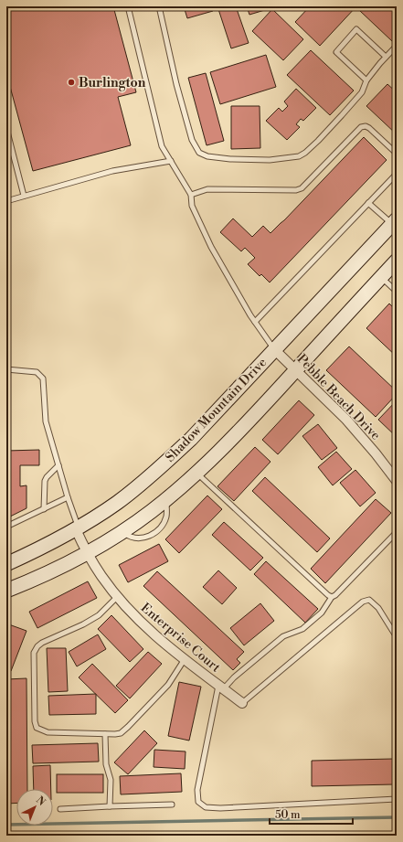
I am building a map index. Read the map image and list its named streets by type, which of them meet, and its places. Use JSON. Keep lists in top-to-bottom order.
{
  "streets": {
    "main road": ["Shadow Mountain Drive"],
    "street": ["Pebble Beach Drive", "Enterprise Court"]
  },
  "crossings": [
    ["Pebble Beach Drive", "Shadow Mountain Drive"],
    ["Shadow Mountain Drive", "Enterprise Court"]
  ],
  "places": ["Burlington"],
  "scale_bar": "50 m",
  "north": "top right"
}
